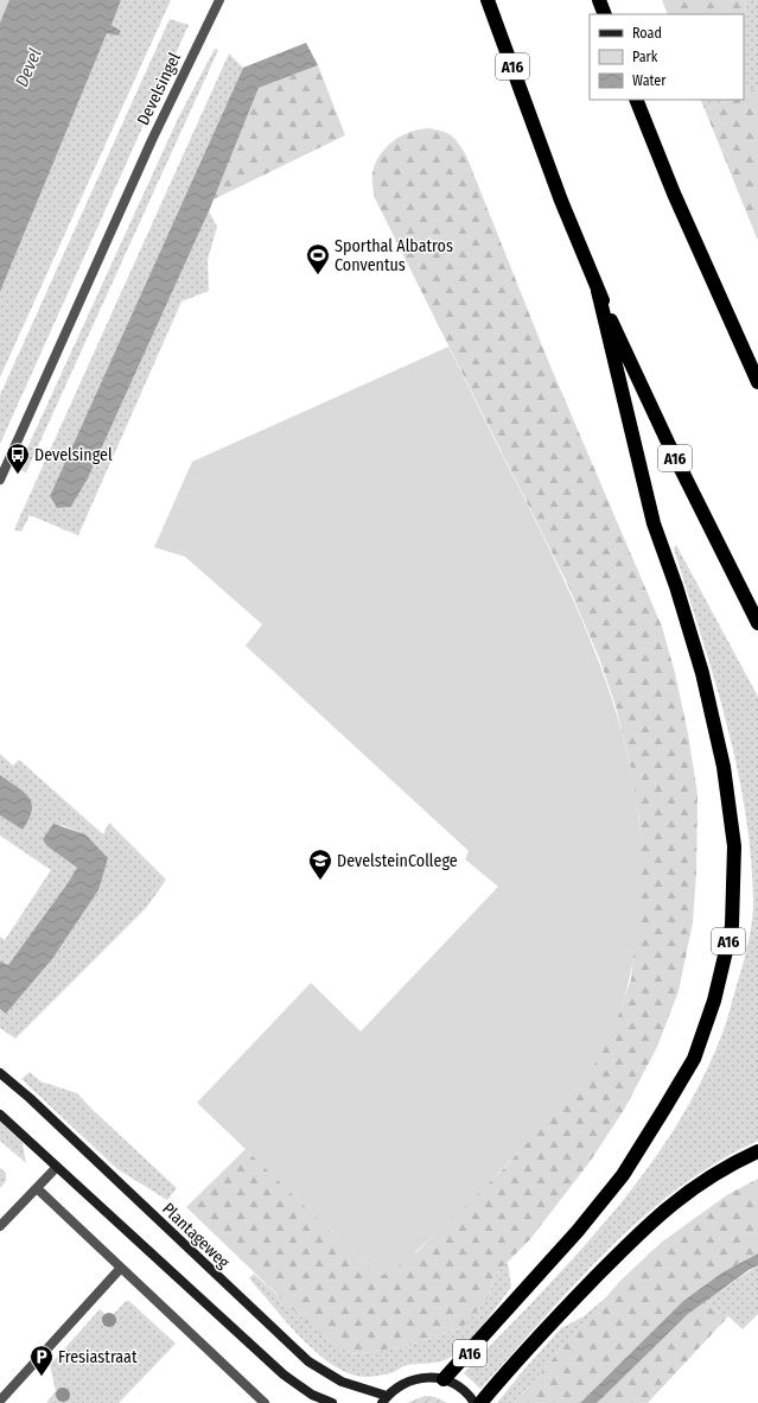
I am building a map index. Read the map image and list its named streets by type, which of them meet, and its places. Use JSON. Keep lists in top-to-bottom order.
{
  "streets": {
    "highway": ["A16"],
    "main road": ["Plantageweg"],
    "street": ["Develsingel"]
  },
  "water": ["Devel"],
  "places": {
    "sports": ["Sporthal Albatros Conventus"],
    "bus stop": ["Develsingel"],
    "school or university": ["DevelsteinCollege"],
    "parking": ["Fresiastraat"]
  },
  "legend": ["Road", "Park", "Water"]
}
